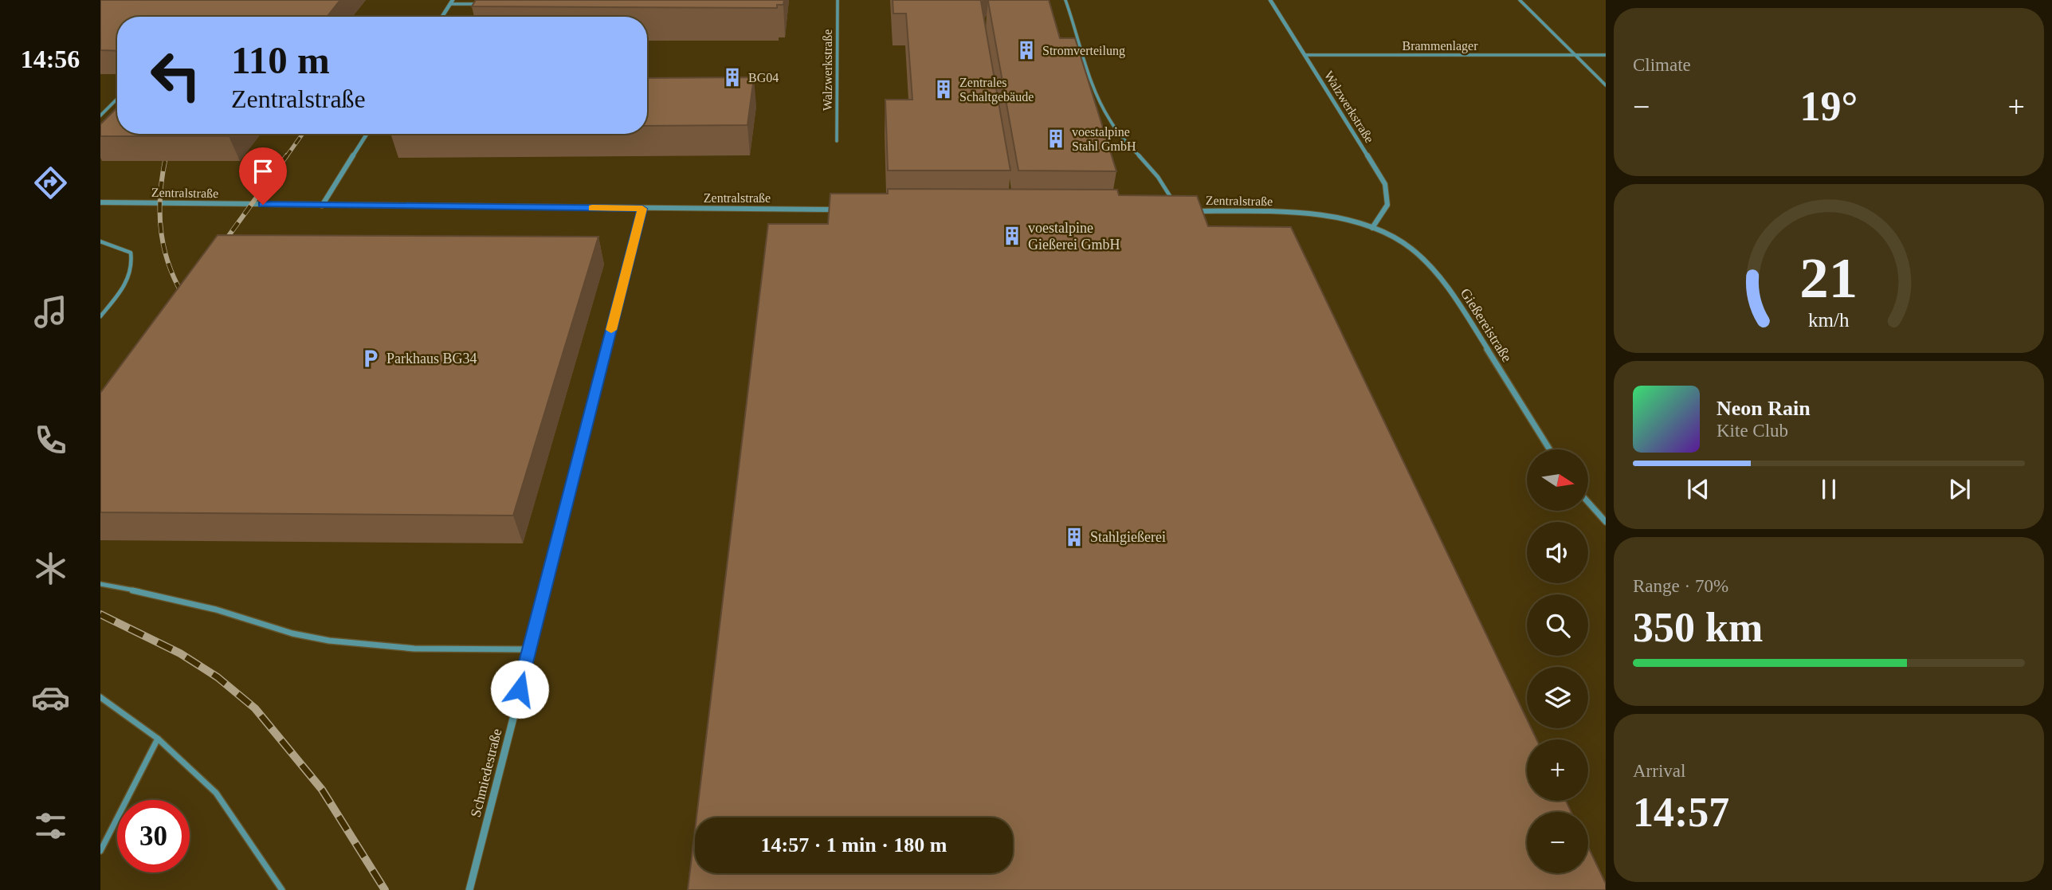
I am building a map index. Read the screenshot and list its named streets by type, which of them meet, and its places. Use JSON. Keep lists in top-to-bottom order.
{
  "streets": {
    "street": [
      "Walzwerkstraße",
      "Zentralstraße",
      "Gießereistraße",
      "Schmiedestraße"
    ],
    "lane": ["Brammenlager"]
  },
  "crossings": [
    ["Brammenlager", "Walzwerkstraße"],
    ["Walzwerkstraße", "Zentralstraße"],
    ["Walzwerkstraße", "Gießereistraße"],
    ["Zentralstraße", "Gießereistraße"],
    ["Zentralstraße", "Schmiedestraße"]
  ],
  "places": {
    "building": [
      "Stromverteilung",
      "BG04",
      "Zentrales Schaltgebäude",
      "voestalpine Stahl GmbH",
      "voestalpine Gießerei GmbH",
      "Stahlgießerei"
    ],
    "parking": ["Parkhaus BG34"]
  },
  "north": "right",
  "page": {
    "tabs": "14:56",
    "tile": [
      "Climate",
      ["Range · 70%", "350 km"],
      ["Arrival", "14:57"]
    ],
    "turn": ["110 m", "Zentralstraße"],
    "heat": ["−", "19°", "+"],
    "song": ["Neon Rain", "Kite Club"],
    "map_buttons": ["+", "−"],
    "limit": "30",
    "trip": "14:57 · 1 min · 180 m",
    "gauge": ["21", "km/h"]
  }
}
